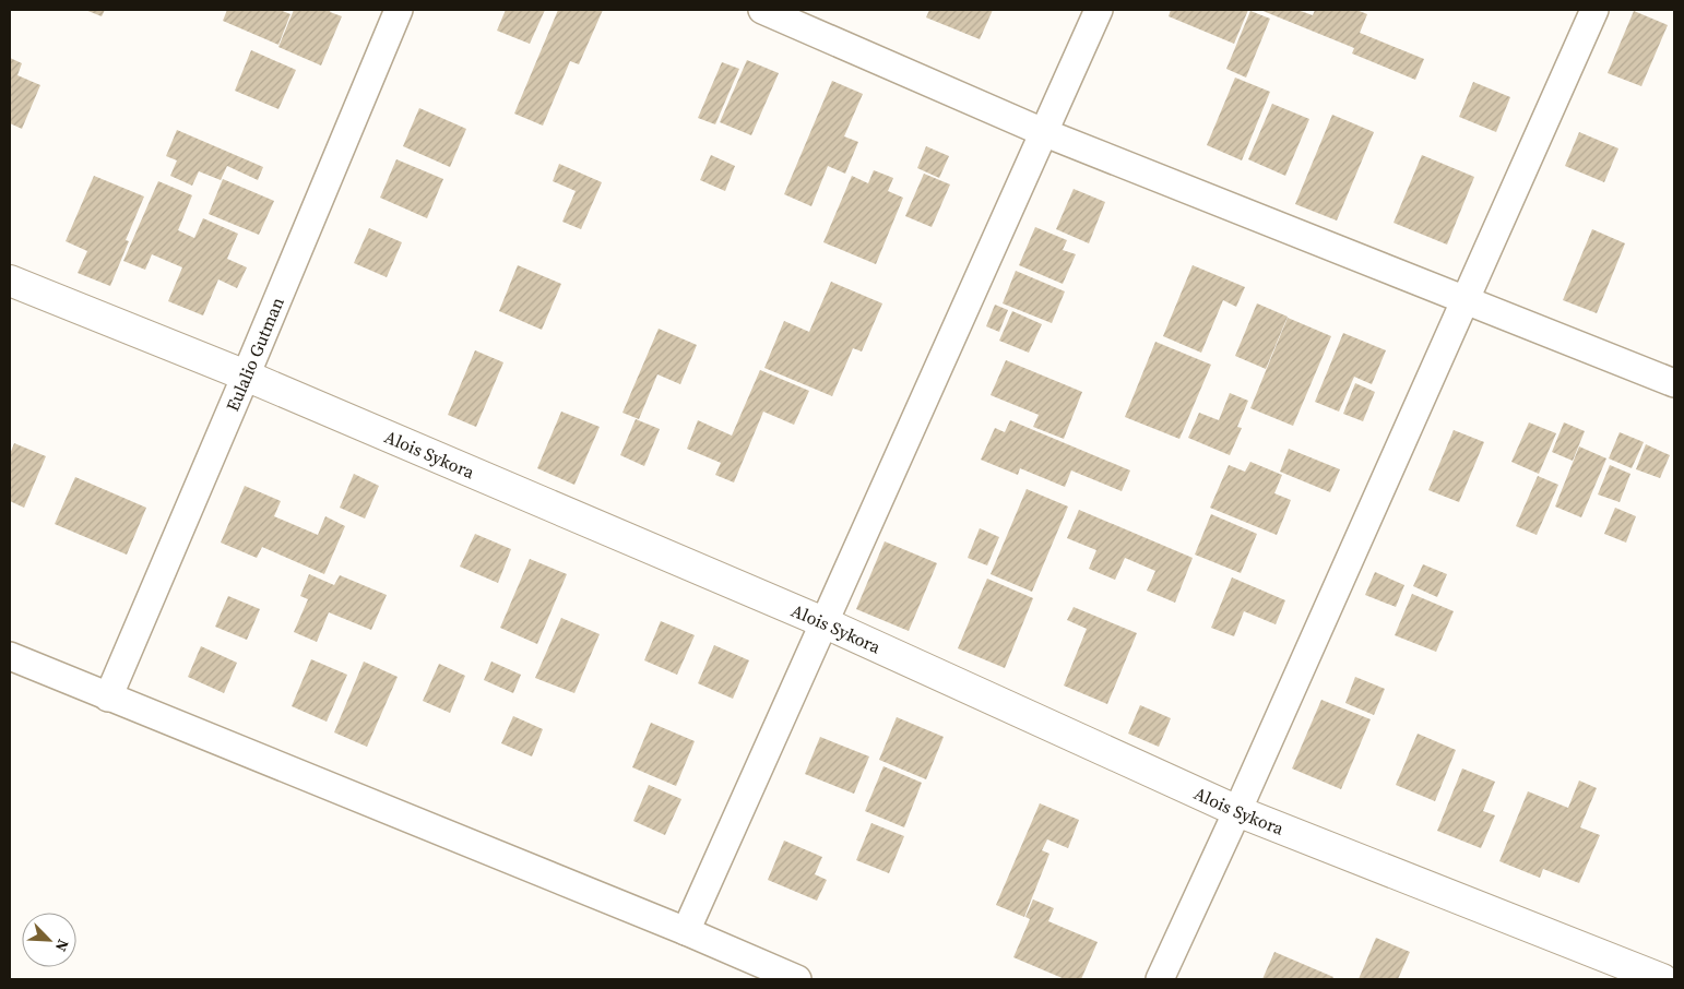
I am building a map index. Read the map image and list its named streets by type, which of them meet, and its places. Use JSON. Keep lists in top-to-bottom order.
{
  "streets": {
    "street": ["Eulalio Gutman", "Alois Sykora"]
  },
  "crossings": [
    ["Eulalio Gutman", "Alois Sykora"]
  ],
  "north": "bottom right"
}
